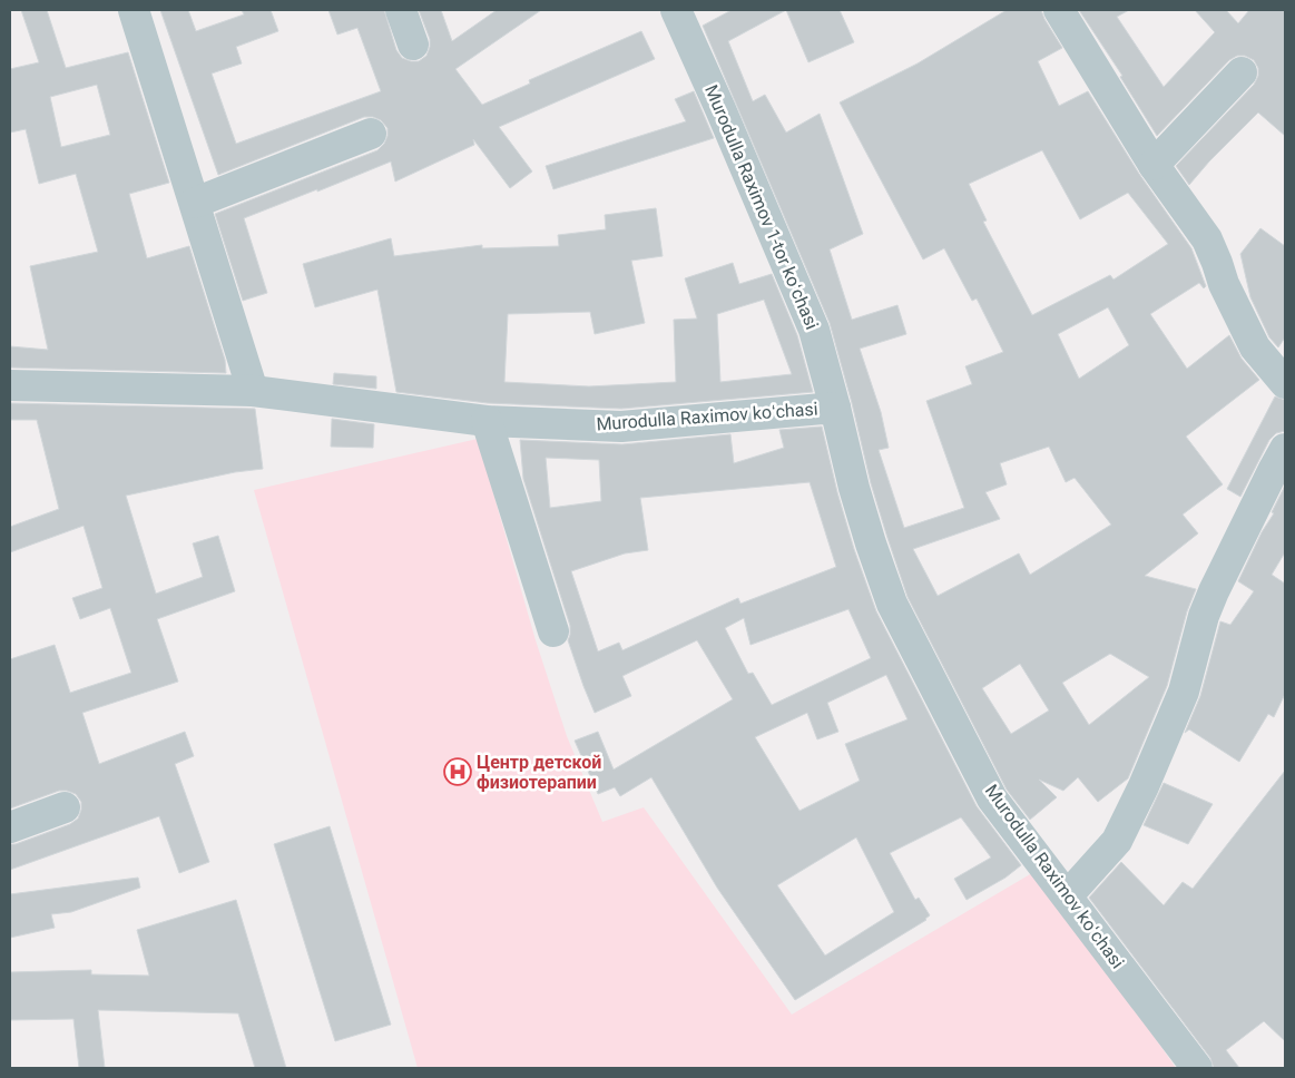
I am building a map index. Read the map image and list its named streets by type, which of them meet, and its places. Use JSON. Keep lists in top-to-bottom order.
{
  "streets": {
    "street": ["Murodulla Raximov 1-tor koʻchasi", "Murodulla Raximov koʻchasi"]
  },
  "crossings": [
    ["Murodulla Raximov 1-tor koʻchasi", "Murodulla Raximov koʻchasi"]
  ],
  "places": {
    "hospital": ["Центр детской физиотерапии"]
  }
}
